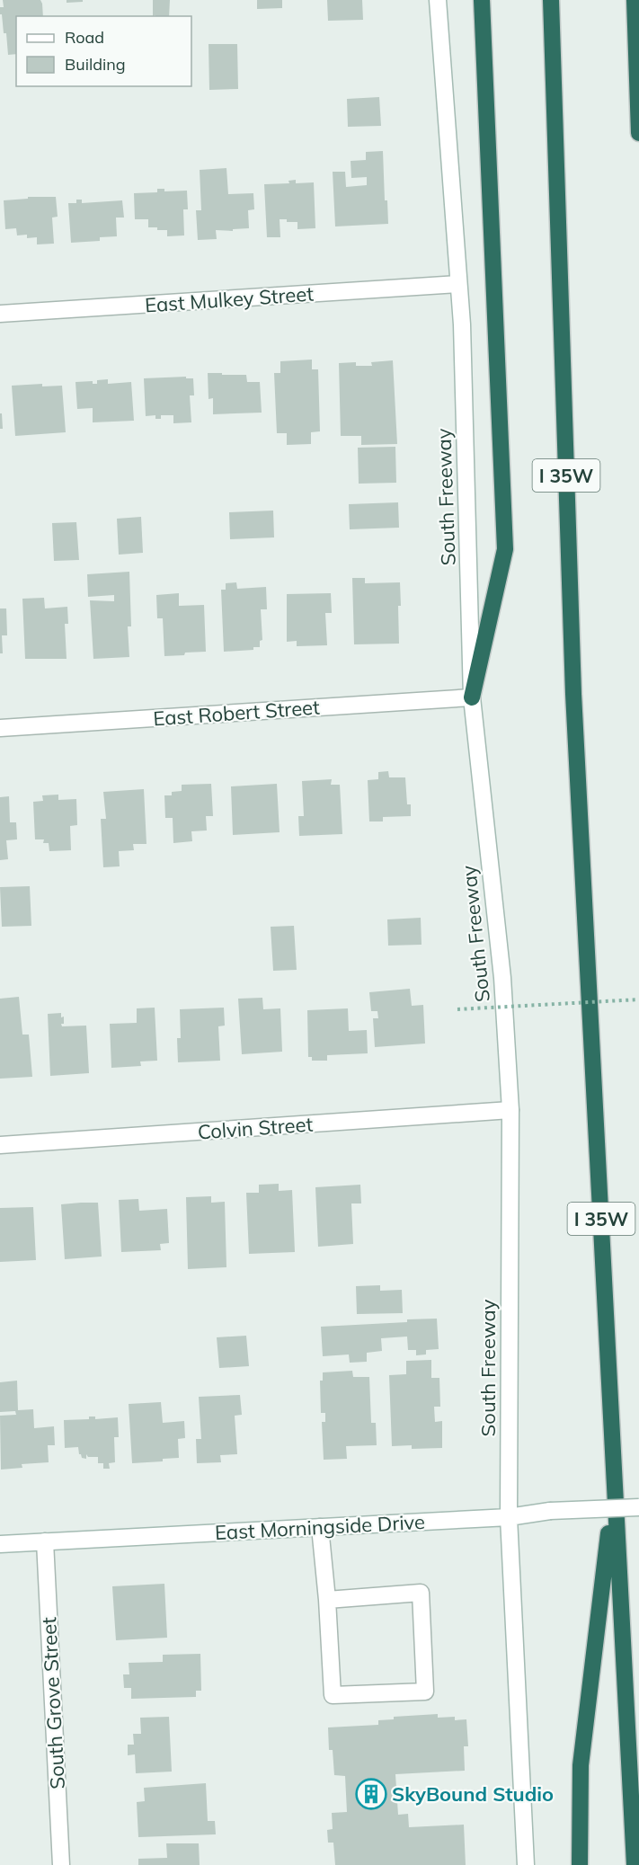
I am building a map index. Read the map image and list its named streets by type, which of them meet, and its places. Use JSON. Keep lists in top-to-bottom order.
{
  "streets": {
    "highway": ["I 35W"],
    "street": [
      "East Mulkey Street",
      "South Freeway",
      "East Robert Street",
      "Colvin Street",
      "East Morningside Drive",
      "South Grove Street"
    ]
  },
  "crossings": [
    ["East Mulkey Street", "South Freeway"],
    ["South Freeway", "East Robert Street"],
    ["South Freeway", "Colvin Street"],
    ["South Freeway", "East Morningside Drive"],
    ["East Morningside Drive", "South Grove Street"]
  ],
  "places": {
    "building": ["SkyBound Studio"]
  },
  "legend": ["Road", "Building"]
}
